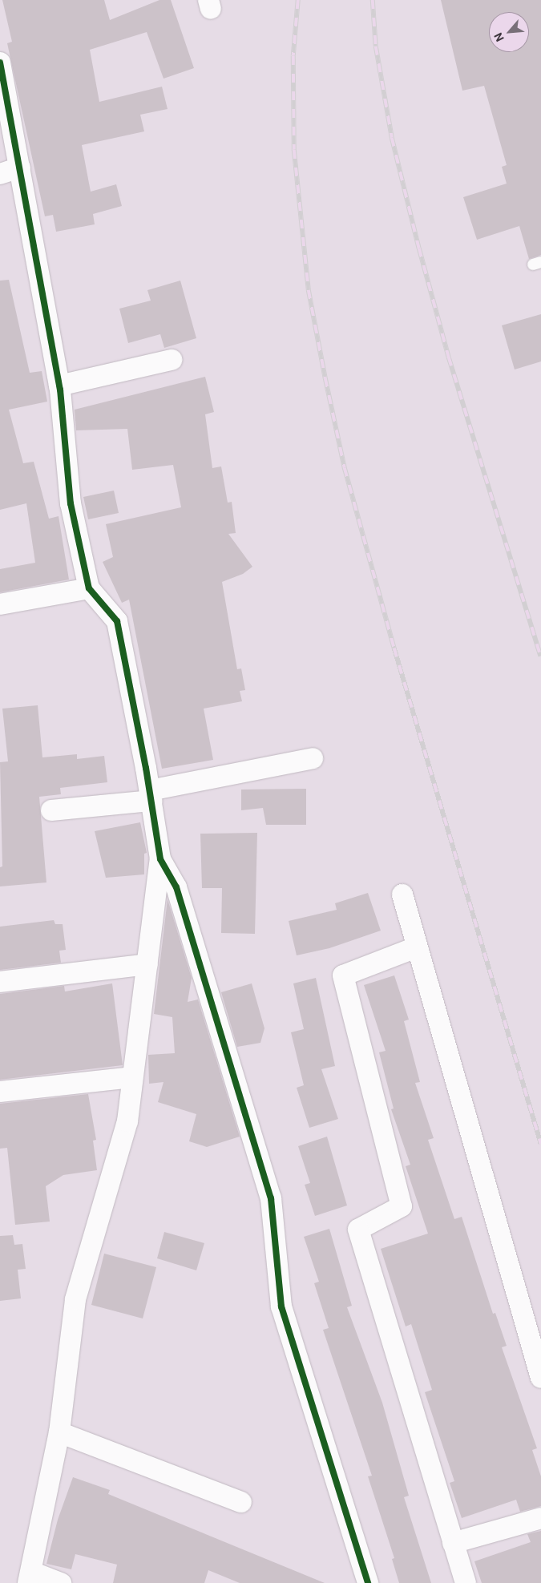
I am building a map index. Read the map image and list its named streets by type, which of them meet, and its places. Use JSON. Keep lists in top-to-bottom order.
{
  "north": "bottom left"
}
